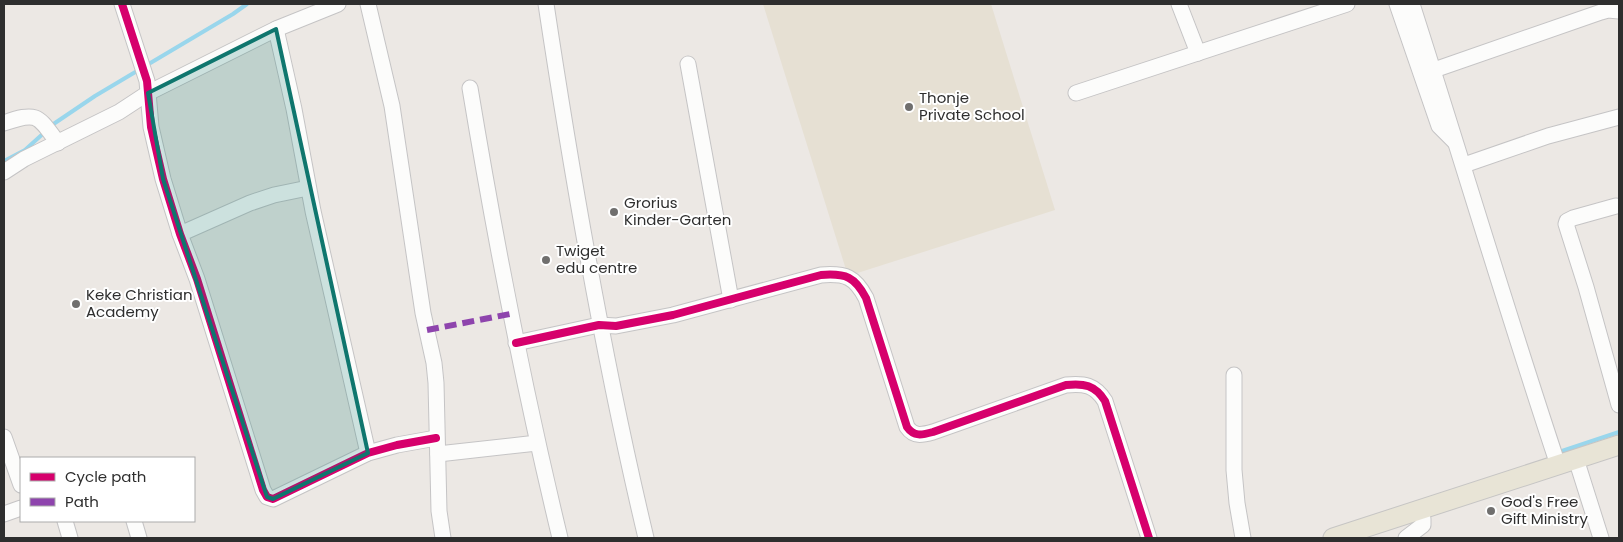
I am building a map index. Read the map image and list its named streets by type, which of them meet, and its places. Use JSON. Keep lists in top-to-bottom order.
{
  "places": [
    "Thonje Private School",
    "Grorius Kinder-Garten",
    "Twiget edu centre",
    "Keke Christian Academy",
    "God's Free Gift Ministry"
  ],
  "legend": ["Cycle path", "Path"]
}
